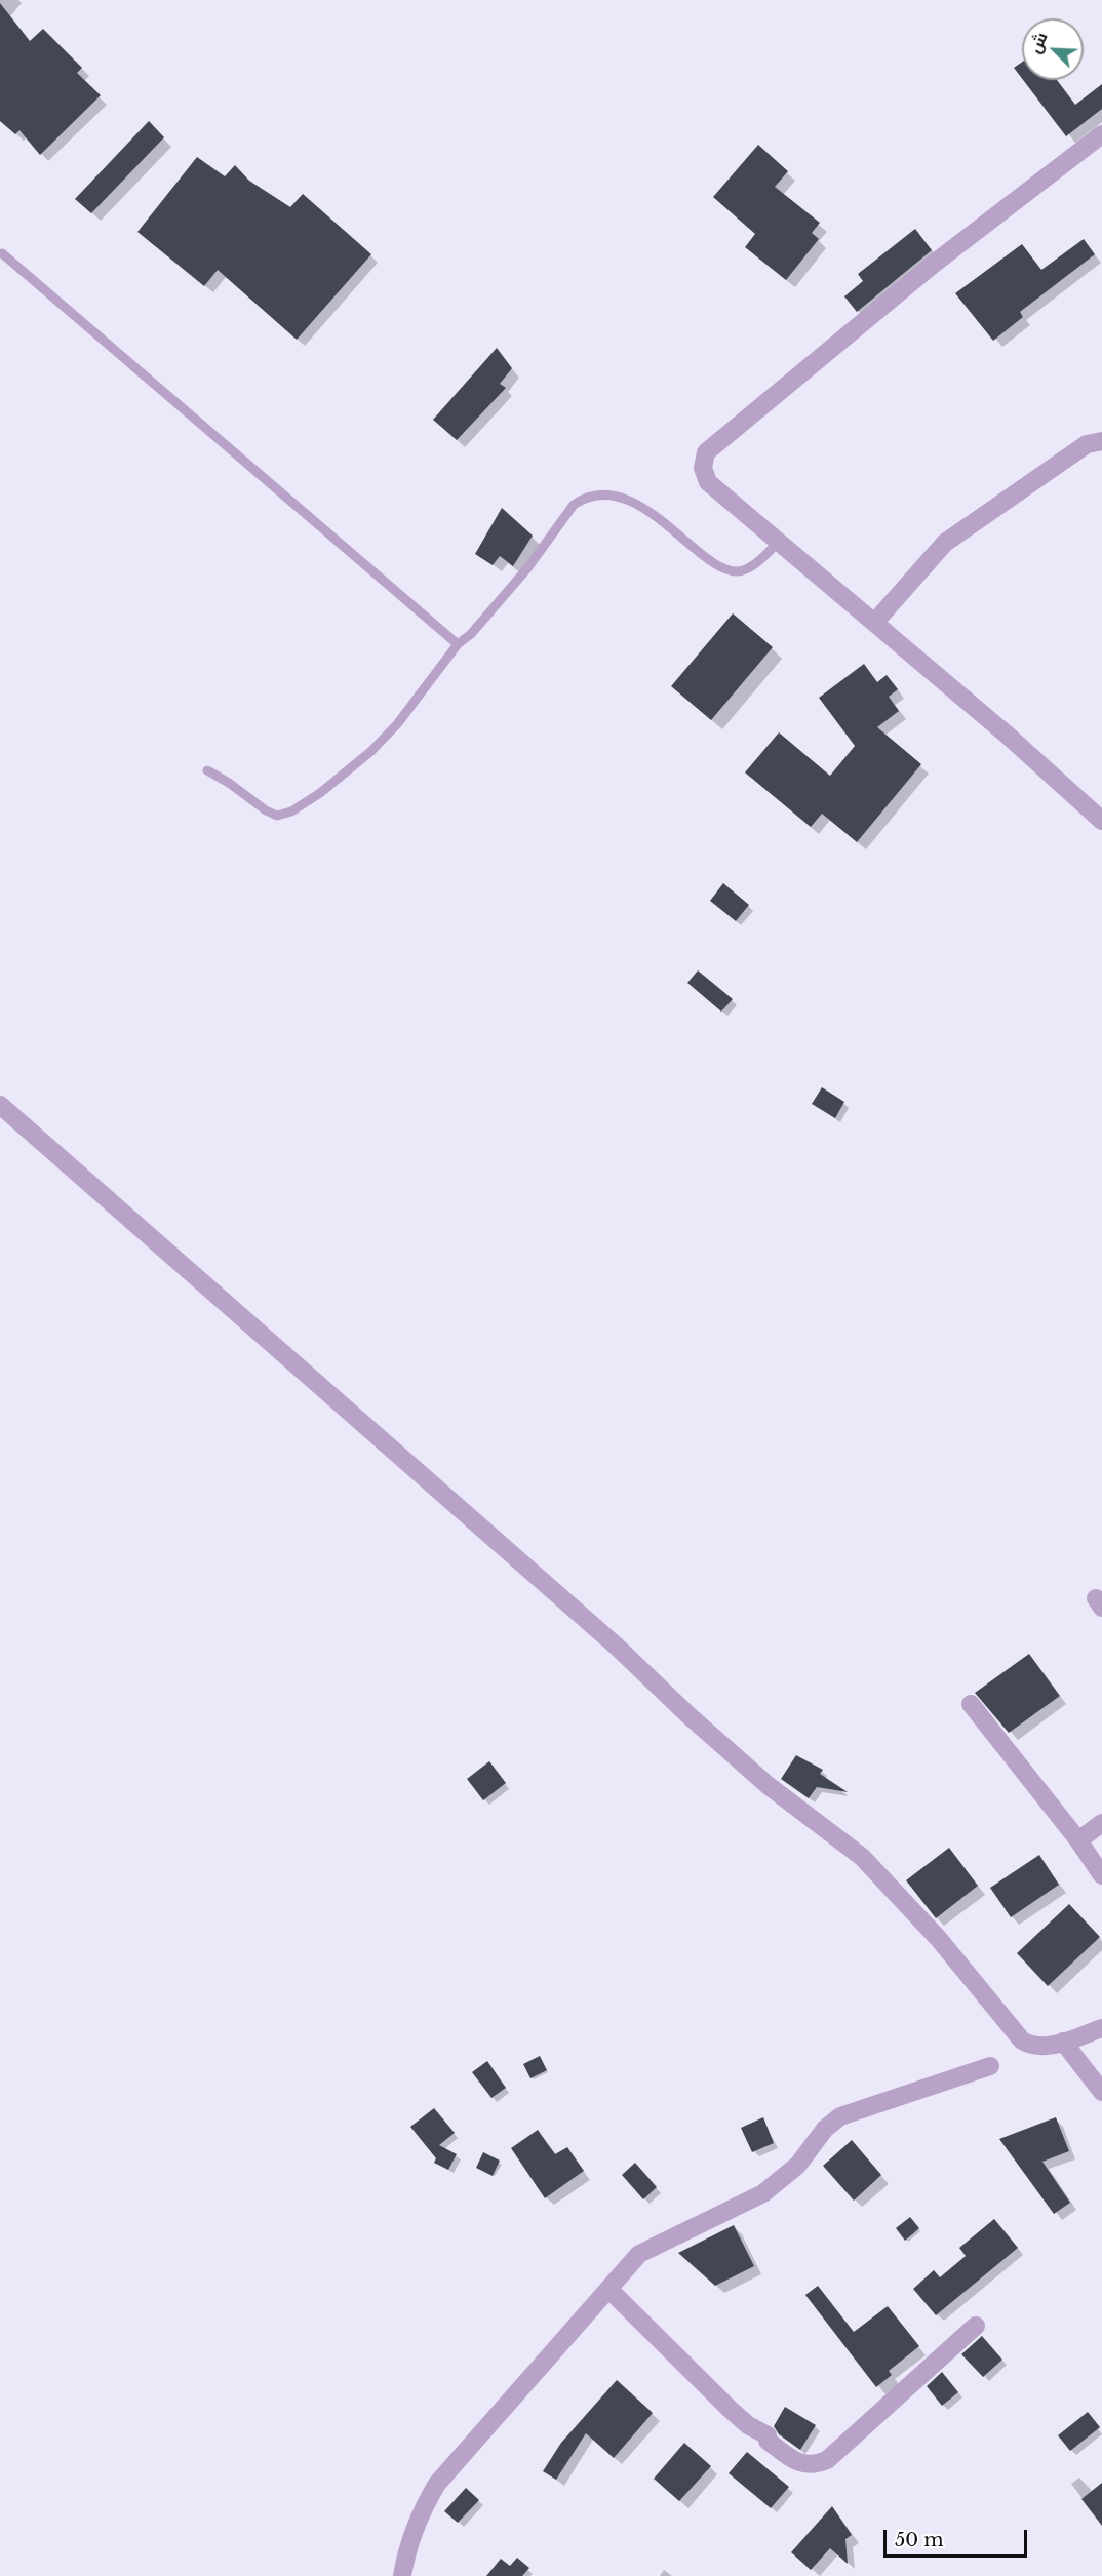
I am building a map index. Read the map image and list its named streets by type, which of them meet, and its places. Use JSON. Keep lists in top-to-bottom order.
{
  "scale_bar": "50 m",
  "north": "top left"
}
